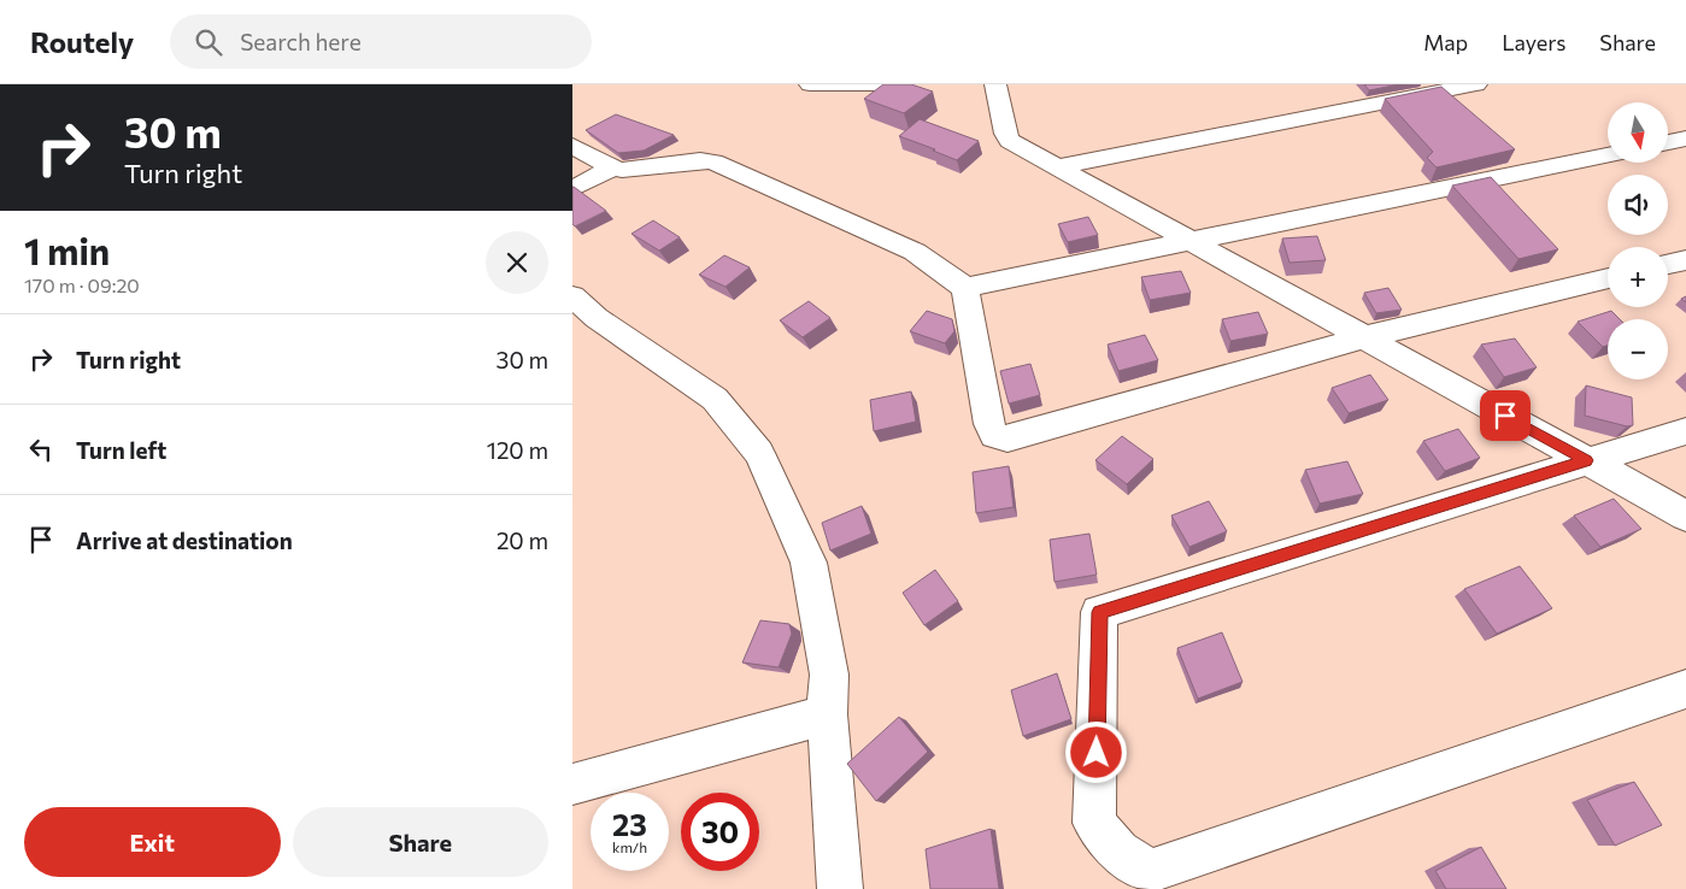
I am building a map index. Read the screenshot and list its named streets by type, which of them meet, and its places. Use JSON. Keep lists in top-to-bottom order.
{
  "north": "bottom",
  "page": {
    "header": "Routely",
    "search": "Search here",
    "nav": ["Map", "Layers", "Share"],
    "turn": ["30 m", "Turn right"],
    "map_buttons": ["+", "−"],
    "heading": ["1 min", "170 m · 09:20"],
    "list": [
      {
        "name": "Turn right",
        "value": "30 m"
      },
      {
        "name": "Turn left",
        "value": "120 m"
      },
      {
        "name": "Arrive at destination",
        "value": "20 m"
      }
    ],
    "speed": "23 km/h",
    "limit": "30",
    "buttons": ["Exit", "Share"]
  }
}
